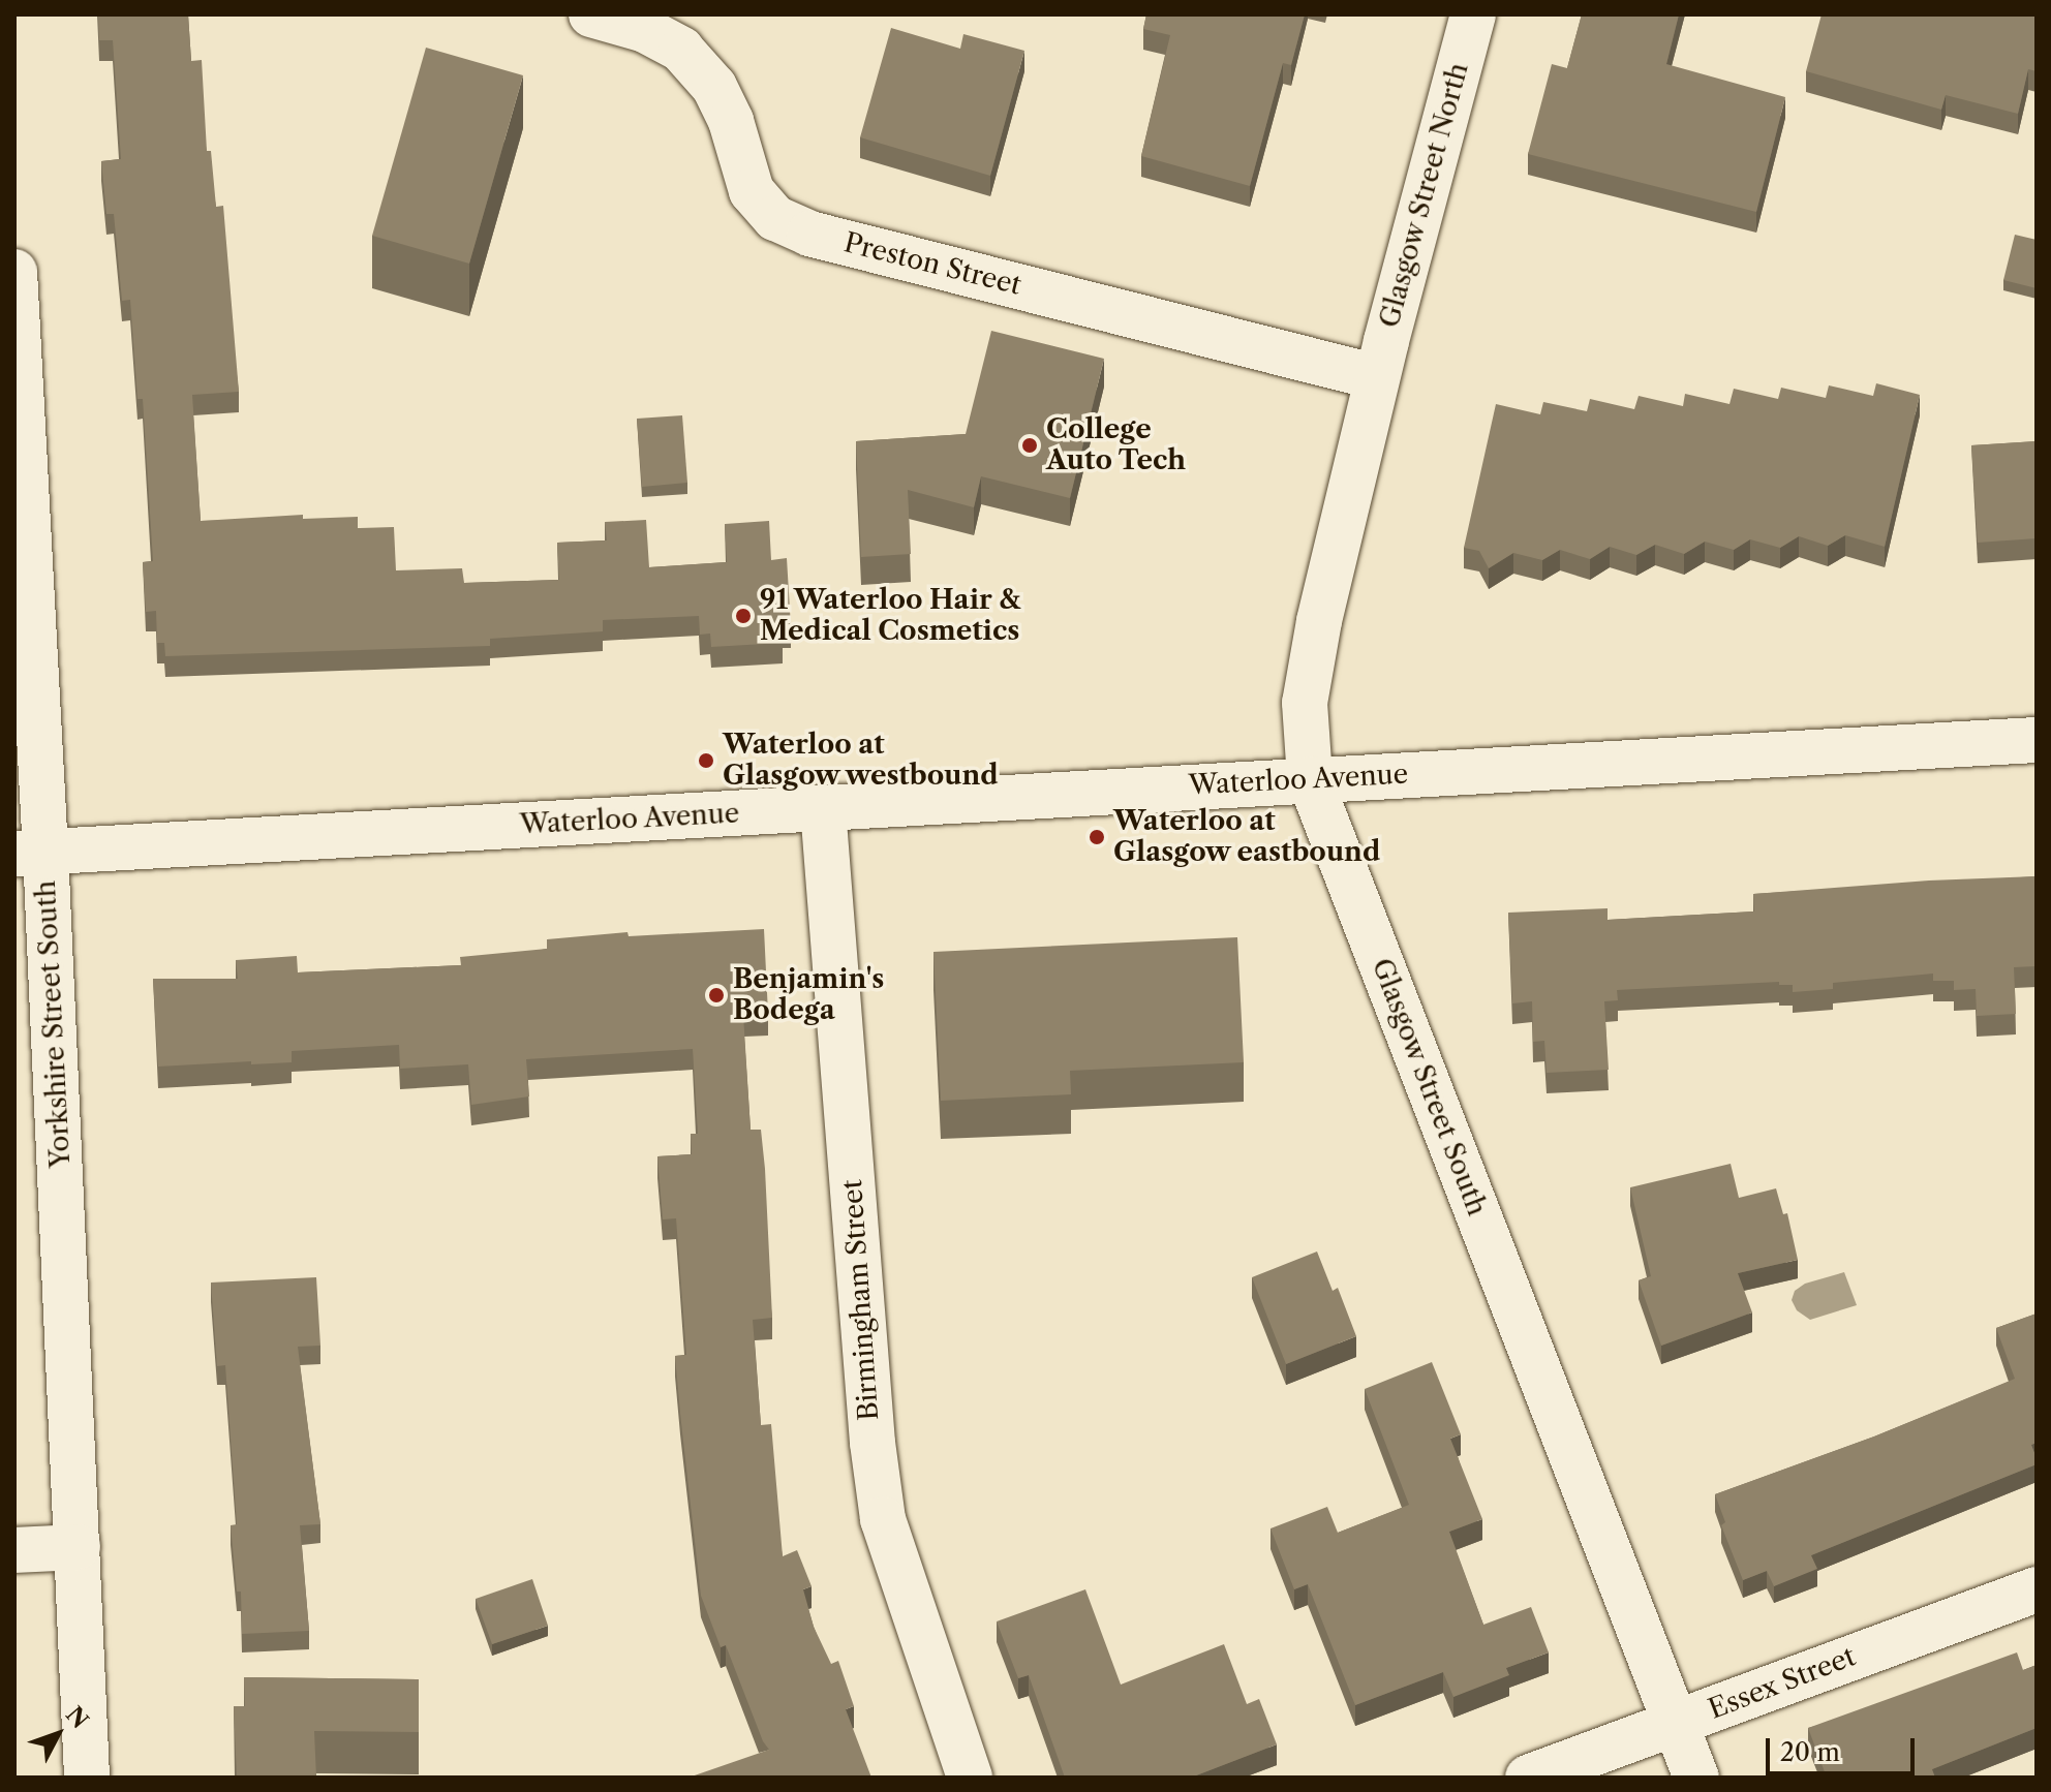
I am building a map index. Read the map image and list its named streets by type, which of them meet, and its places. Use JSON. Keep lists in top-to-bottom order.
{
  "streets": {
    "street": [
      "Glasgow Street North",
      "Preston Street",
      "Waterloo Avenue",
      "Yorkshire Street South",
      "Glasgow Street South",
      "Birmingham Street",
      "Essex Street"
    ]
  },
  "crossings": [
    ["Glasgow Street North", "Preston Street"],
    ["Glasgow Street North", "Glasgow Street South"],
    ["Preston Street", "Glasgow Street South"],
    ["Waterloo Avenue", "Yorkshire Street South"],
    ["Waterloo Avenue", "Glasgow Street South"],
    ["Waterloo Avenue", "Birmingham Street"],
    ["Glasgow Street South", "Essex Street"]
  ],
  "places": [
    "College Auto Tech",
    "91 Waterloo Hair & Medical Cosmetics",
    "Waterloo at Glasgow westbound",
    "Waterloo at Glasgow eastbound",
    "Benjamin's Bodega"
  ],
  "scale_bar": "20 m",
  "north": "top right"
}
